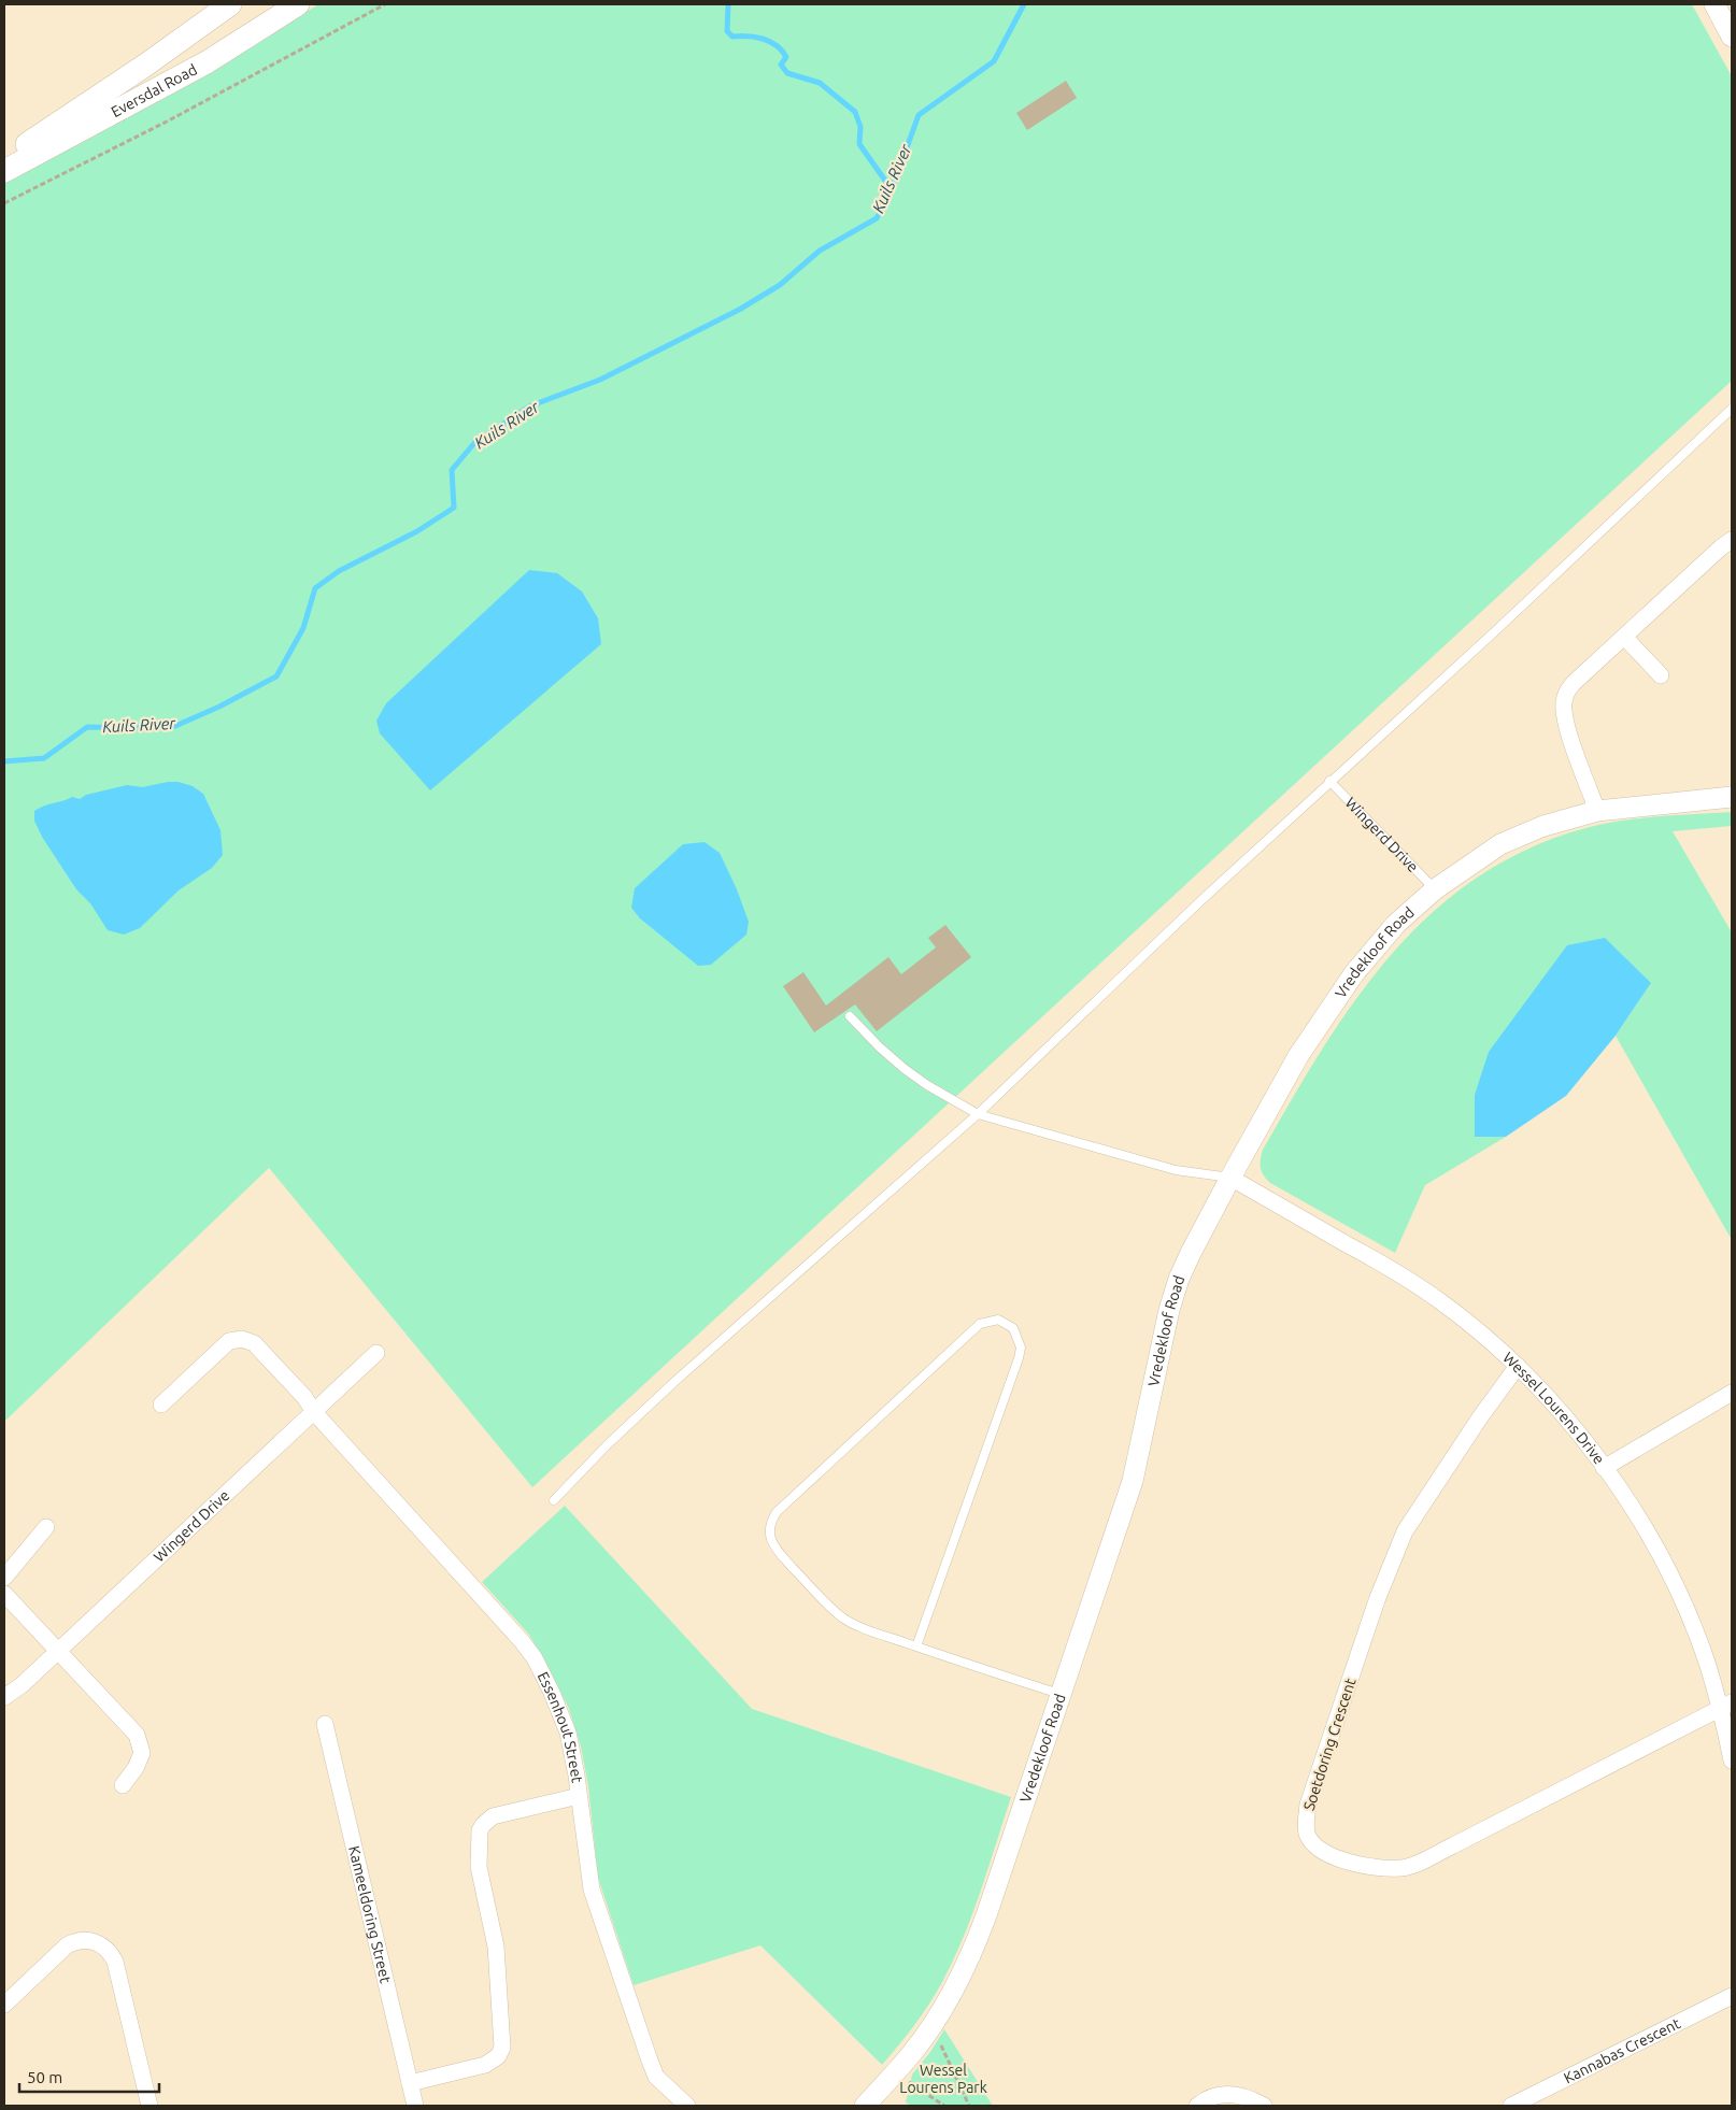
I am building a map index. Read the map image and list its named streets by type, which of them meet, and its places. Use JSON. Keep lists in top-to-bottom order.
{
  "streets": {
    "main road": ["Eversdal Road"],
    "street": [
      "Wingerd Drive",
      "Vredekloof Road",
      "Wessel Lourens Drive",
      "Essenhout Street",
      "Soetdoring Crescent",
      "Kameeldoring Street",
      "Kannabas Crescent"
    ]
  },
  "crossings": [
    ["Wingerd Drive", "Vredekloof Road"],
    ["Wingerd Drive", "Essenhout Street"],
    ["Vredekloof Road", "Wessel Lourens Drive"],
    ["Wessel Lourens Drive", "Soetdoring Crescent"]
  ],
  "water": ["Kuils River"],
  "parks": ["Wessel Lourens Park"],
  "scale_bar": "50 m"
}
